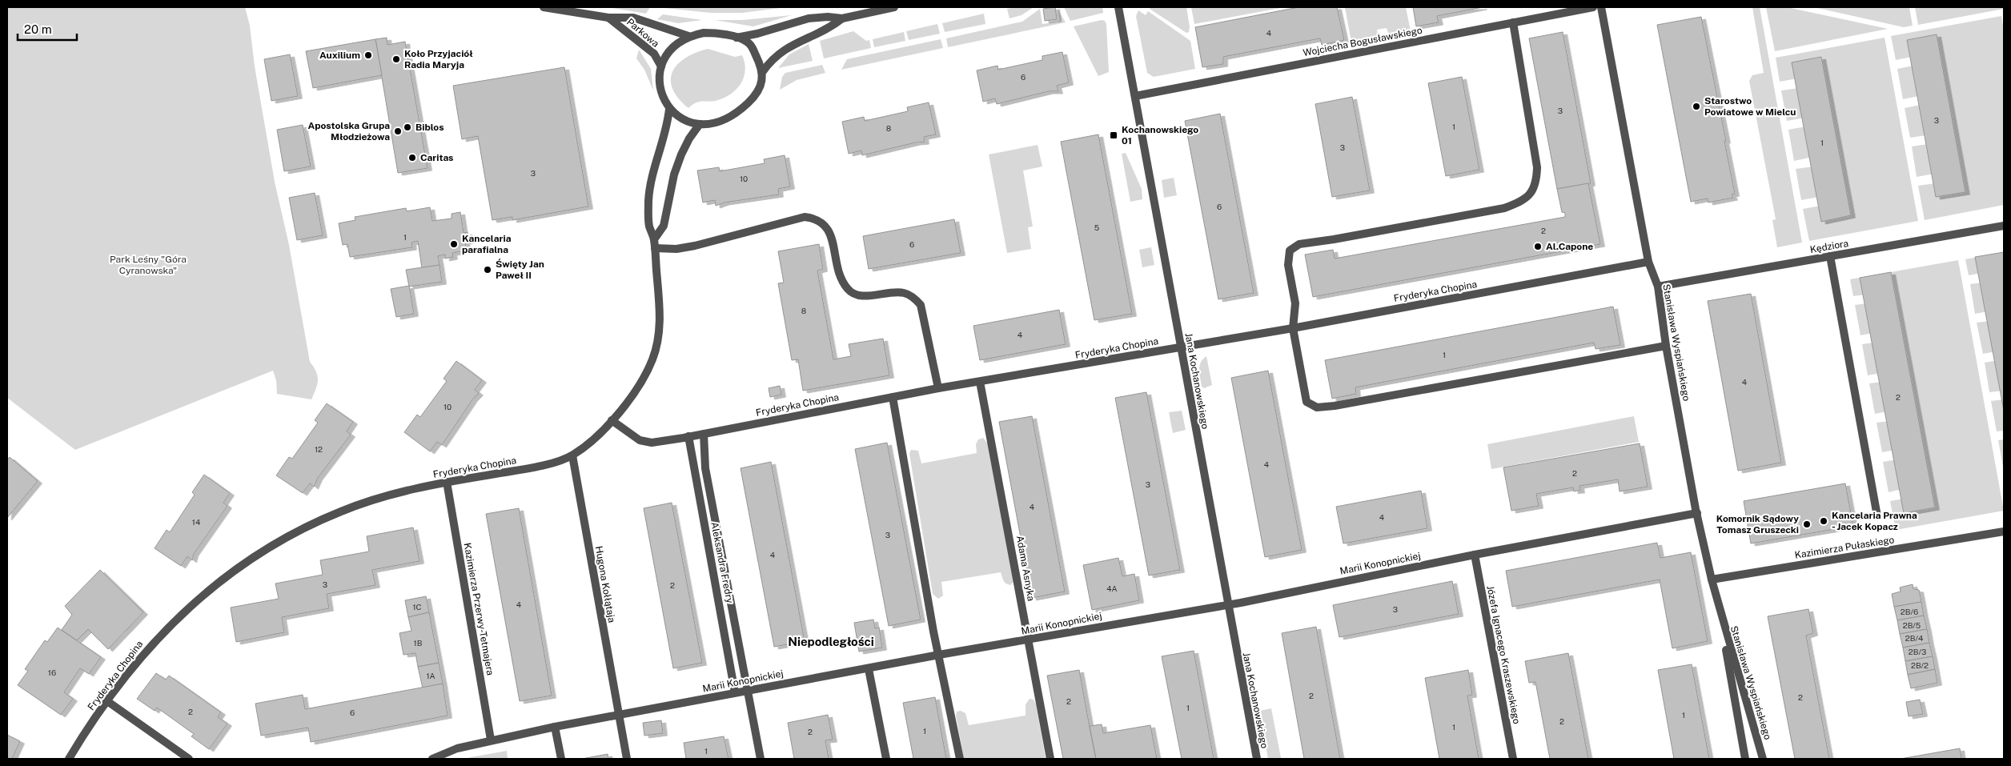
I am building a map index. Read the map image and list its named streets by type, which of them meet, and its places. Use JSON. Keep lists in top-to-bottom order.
{
  "streets": {
    "street": [
      "Parkowa",
      "Wojciecha Bogusławskiego",
      "Kędziora",
      "Fryderyka Chopina",
      "Stanisława Wyspiańskiego",
      "Jana Kochanowskiego",
      "Kazimierza Pułaskiego",
      "Aleksandra Fredry",
      "Marii Konopnickiej",
      "Adama Asnyka",
      "Hugona Kołłątaja",
      "Kazimierza Przerwy-Tetmajera",
      "Józefa Ignacego Kraszewskiego"
    ]
  },
  "crossings": [
    ["Wojciecha Bogusławskiego", "Jana Kochanowskiego"],
    ["Kędziora", "Stanisława Wyspiańskiego"],
    ["Fryderyka Chopina", "Stanisława Wyspiańskiego"],
    ["Fryderyka Chopina", "Jana Kochanowskiego"],
    ["Fryderyka Chopina", "Aleksandra Fredry"],
    ["Fryderyka Chopina", "Adama Asnyka"],
    ["Fryderyka Chopina", "Hugona Kołłątaja"],
    ["Fryderyka Chopina", "Kazimierza Przerwy-Tetmajera"],
    ["Stanisława Wyspiańskiego", "Kazimierza Pułaskiego"],
    ["Stanisława Wyspiańskiego", "Marii Konopnickiej"],
    ["Jana Kochanowskiego", "Marii Konopnickiej"],
    ["Aleksandra Fredry", "Marii Konopnickiej"],
    ["Marii Konopnickiej", "Adama Asnyka"],
    ["Marii Konopnickiej", "Hugona Kołłątaja"],
    ["Marii Konopnickiej", "Kazimierza Przerwy-Tetmajera"],
    ["Marii Konopnickiej", "Józefa Ignacego Kraszewskiego"]
  ],
  "districts": ["Niepodległości"],
  "parks": ["Park Leśny \"Góra Cyranowska\""],
  "places": {
    "other": [
      "Auxilium",
      "Koło Przyjaciół Radia Maryja",
      "Starostwo Powiatowe w Mielcu",
      "Biblos",
      "Apostolska Grupa Młodzieżowa",
      "Caritas",
      "Kancelaria parafialna",
      "Al.Capone",
      "Święty Jan Paweł II",
      "Kancelaria Prawna - Jacek Kopacz",
      "Komornik Sądowy Tomasz Gruszecki"
    ],
    "transit": ["Kochanowskiego 01"]
  },
  "house_numbers": [
    "4",
    "6",
    "3",
    "3",
    "1",
    "8",
    "1",
    "3",
    "3",
    "10",
    "6",
    "5",
    "2",
    "1",
    "6",
    "8",
    "4",
    "1",
    "4",
    "2",
    "10",
    "12",
    "4",
    "2",
    "3",
    "4",
    "4",
    "14",
    "3",
    "4",
    "3",
    "2",
    "4A",
    "4",
    "1C",
    "3",
    "2B/6",
    "2B/5",
    "2B/4",
    "1B",
    "2B/3",
    "2B/2",
    "16",
    "1A",
    "2",
    "2",
    "2",
    "1",
    "2",
    "6",
    "1",
    "2",
    "1",
    "1",
    "2",
    "1"
  ],
  "scale_bar": "20 m"
}
